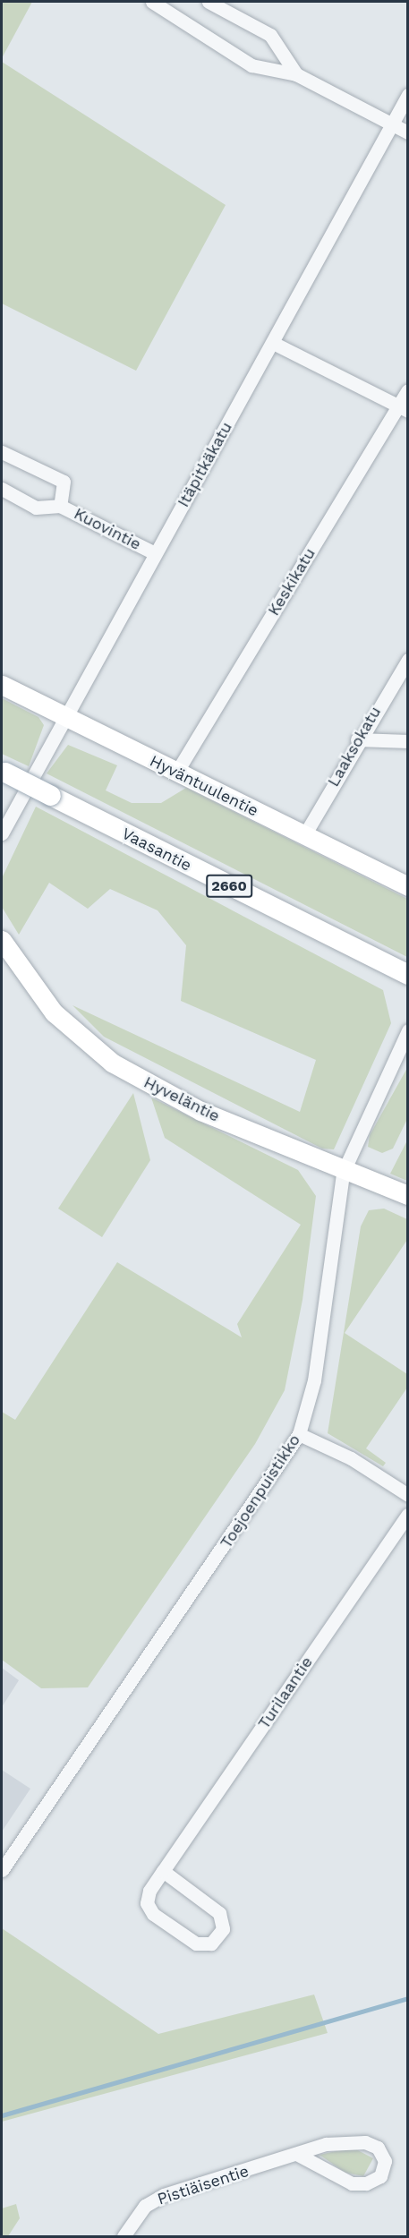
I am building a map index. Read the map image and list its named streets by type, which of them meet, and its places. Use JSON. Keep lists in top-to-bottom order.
{
  "streets": {
    "main road": ["Vaasantie", "2660"],
    "street": [
      "Itäpitkäkatu",
      "Kuovintie",
      "Keskikatu",
      "Laaksokatu",
      "Hyväntuulentie",
      "Hyveläntie",
      "Toejoenpuistikko",
      "Turilaantie",
      "Pistiäisentie"
    ]
  },
  "crossings": [
    ["Itäpitkäkatu", "Kuovintie"],
    ["Itäpitkäkatu", "Hyväntuulentie"],
    ["Keskikatu", "Hyväntuulentie"],
    ["Laaksokatu", "Hyväntuulentie"],
    ["Hyveläntie", "Toejoenpuistikko"]
  ]
}
